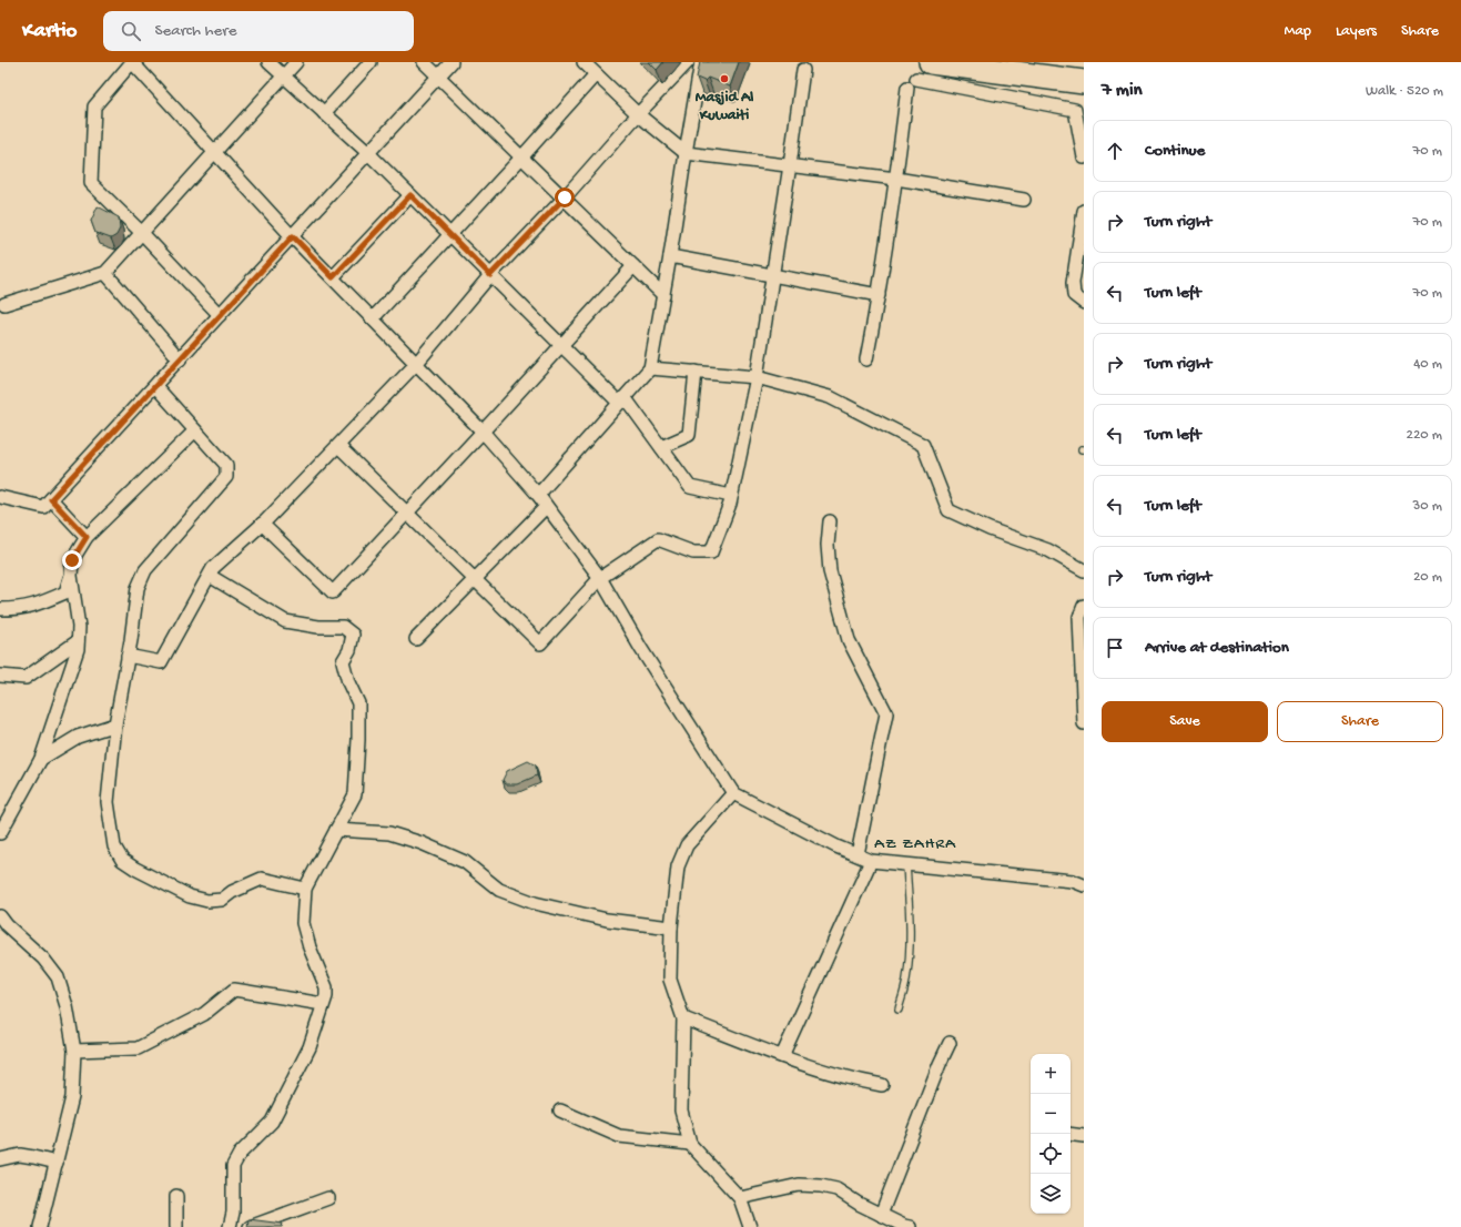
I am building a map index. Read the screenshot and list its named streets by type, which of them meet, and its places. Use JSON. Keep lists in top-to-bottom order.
{
  "districts": ["AZ ZAHRA"],
  "places": ["Masjid Al Kuwaiti"],
  "page": {
    "header": "Kartio",
    "search": "Search here",
    "nav": ["Map", "Layers", "Share"],
    "heading": ["7 min", "Walk · 520 m"],
    "list": [
      ["Continue", "70 m"],
      ["Turn right", "70 m"],
      ["Turn left", "70 m"],
      ["Turn right", "40 m"],
      ["Turn left", "220 m"],
      ["Turn left", "30 m"],
      ["Turn right", "20 m"],
      "Arrive at destination"
    ],
    "buttons": ["Save", "Share"],
    "map_buttons": ["+", "−"]
  }
}
